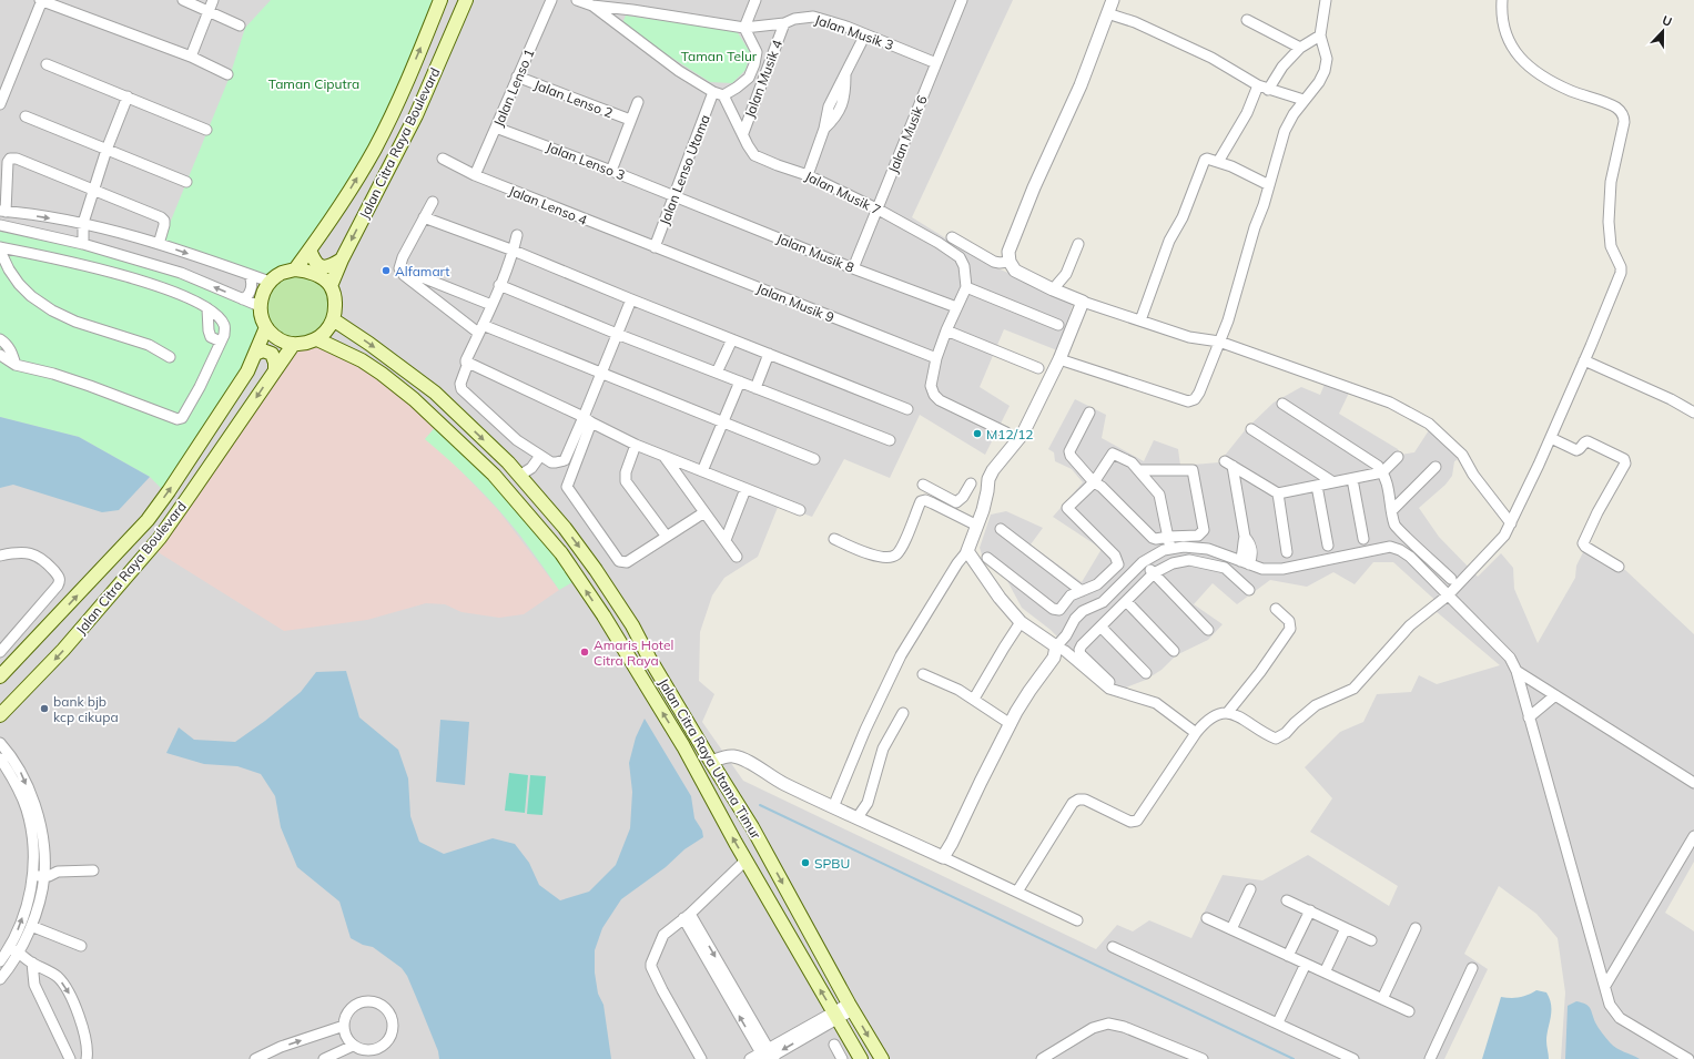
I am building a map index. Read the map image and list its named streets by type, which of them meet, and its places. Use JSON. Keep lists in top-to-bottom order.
{
  "streets": {
    "main road": ["Jalan Citra Raya Boulevard", "Jalan Citra Raya Utama Timur"],
    "street": [
      "Jalan Musik 3",
      "Jalan Musik 4",
      "Jalan Lenso 1",
      "Jalan Lenso 2",
      "Jalan Musik 6",
      "Jalan Lenso 3",
      "Jalan Lenso Utama",
      "Jalan Musik 7",
      "Jalan Lenso 4",
      "Jalan Musik 8",
      "Jalan Musik 9"
    ]
  },
  "crossings": [
    ["Jalan Musik 3", "Jalan Musik 4"],
    ["Jalan Musik 3", "Jalan Musik 6"],
    ["Jalan Musik 4", "Jalan Musik 7"],
    ["Jalan Lenso 1", "Jalan Lenso 2"],
    ["Jalan Lenso 1", "Jalan Lenso 3"],
    ["Jalan Lenso 1", "Jalan Lenso 4"],
    ["Jalan Lenso 2", "Jalan Lenso 3"],
    ["Jalan Musik 6", "Jalan Musik 7"],
    ["Jalan Musik 6", "Jalan Musik 8"],
    ["Jalan Citra Raya Boulevard", "Jalan Citra Raya Utama Timur"],
    ["Jalan Lenso 3", "Jalan Lenso Utama"],
    ["Jalan Lenso 3", "Jalan Musik 8"],
    ["Jalan Lenso Utama", "Jalan Musik 7"],
    ["Jalan Lenso Utama", "Jalan Lenso 4"],
    ["Jalan Lenso Utama", "Jalan Musik 8"],
    ["Jalan Lenso Utama", "Jalan Musik 9"],
    ["Jalan Lenso 4", "Jalan Musik 9"]
  ],
  "parks": ["Taman Telur", "Taman Ciputra"],
  "places": [
    "Alfamart",
    "M12/12",
    "Amaris Hotel Citra Raya",
    "bank bjb kcp cikupa",
    "SPBU"
  ],
  "north": "top"
}
